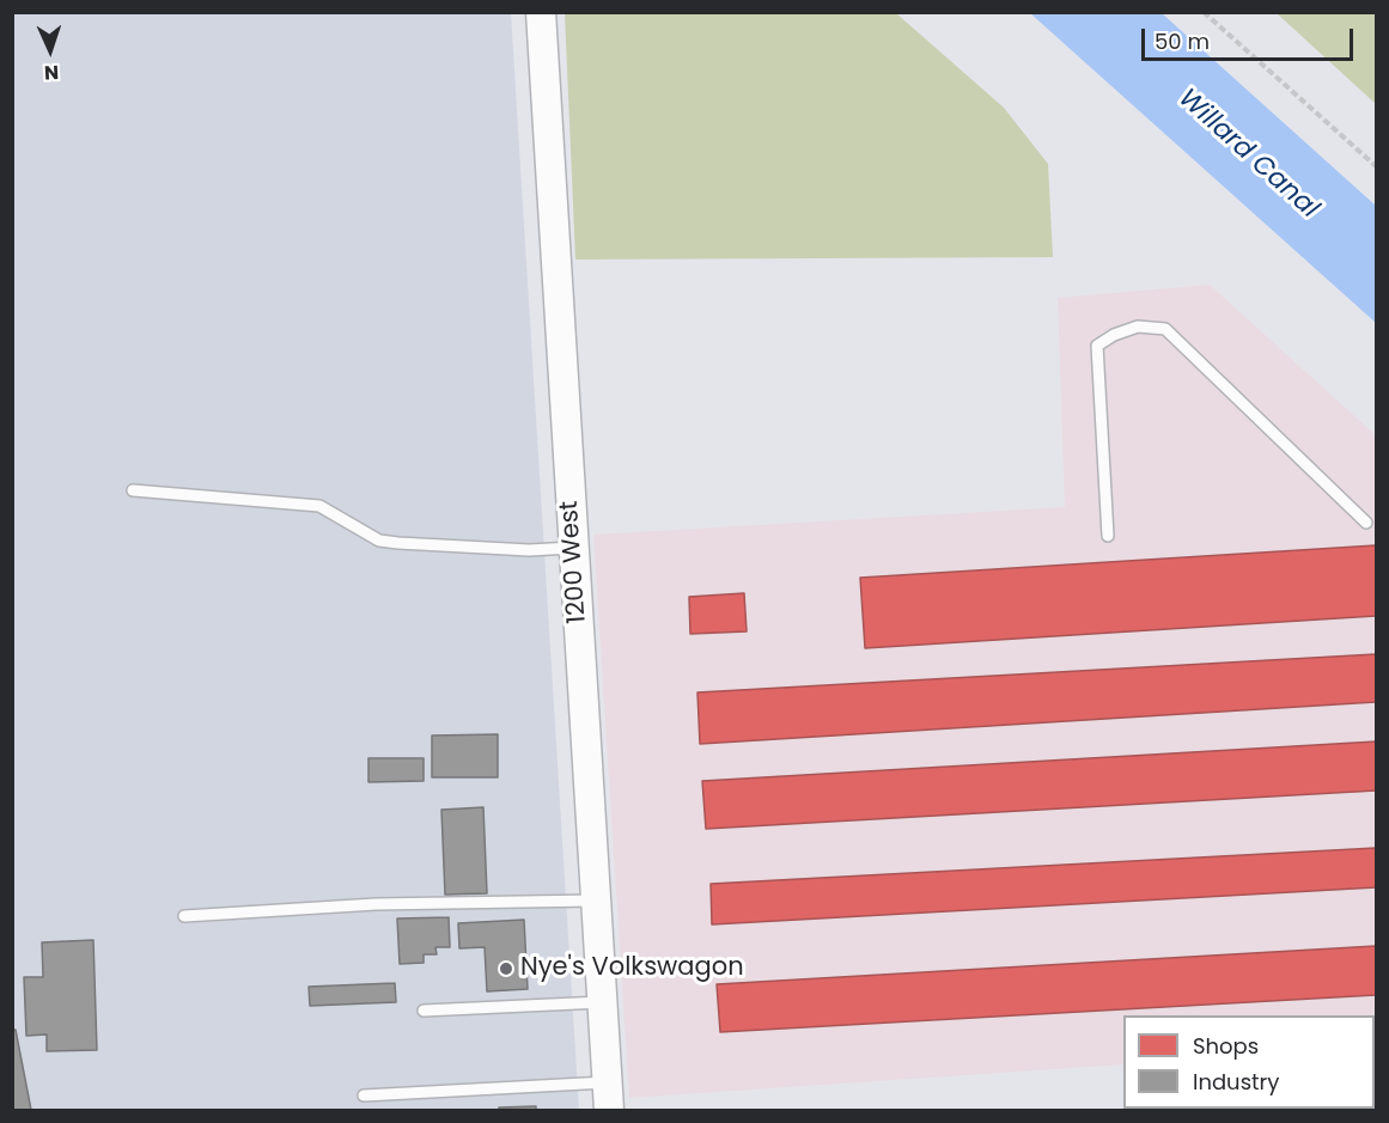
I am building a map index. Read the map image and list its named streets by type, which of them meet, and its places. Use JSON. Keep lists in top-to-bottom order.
{
  "streets": {
    "street": ["1200 West"]
  },
  "water": ["Willard Canal"],
  "places": ["Nye's Volkswagon"],
  "legend": ["Shops", "Industry"],
  "scale_bar": "50 m",
  "north": "bottom"
}
